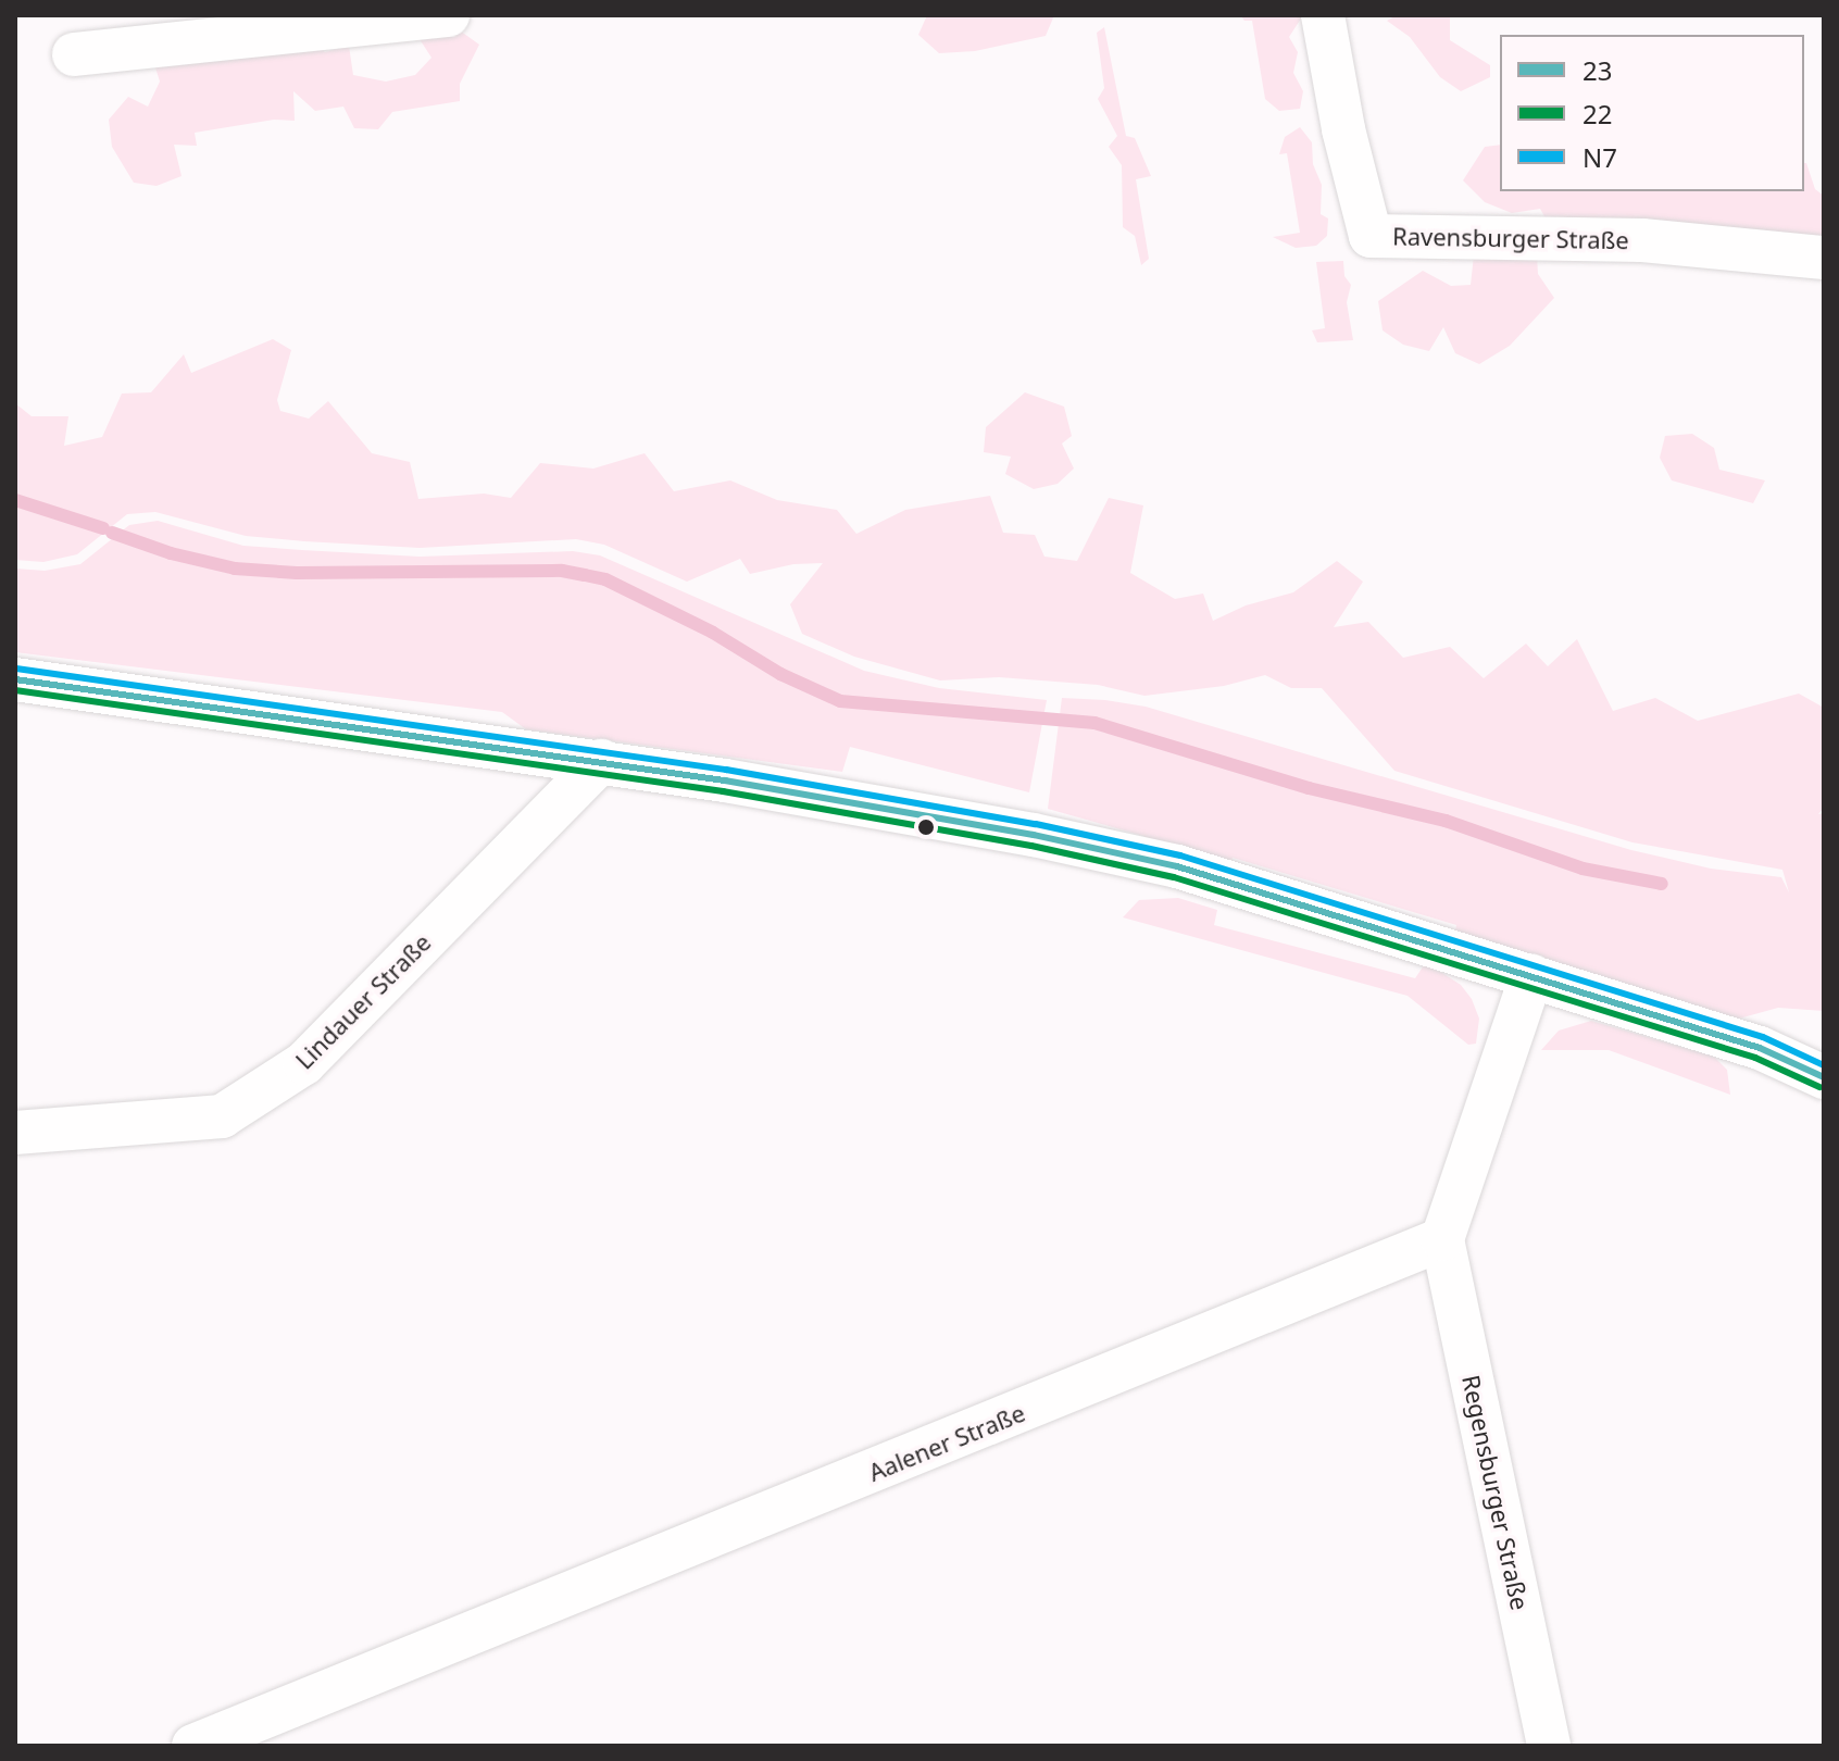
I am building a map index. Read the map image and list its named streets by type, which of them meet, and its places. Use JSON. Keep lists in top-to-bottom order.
{
  "streets": {
    "street": [
      "Ravensburger Straße",
      "Lindauer Straße",
      "Aalener Straße",
      "Regensburger Straße"
    ]
  },
  "crossings": [
    ["Aalener Straße", "Regensburger Straße"]
  ],
  "lines": ["transit line N7", "transit line 23", "transit line 22"],
  "legend": ["23", "22", "N7"]
}
